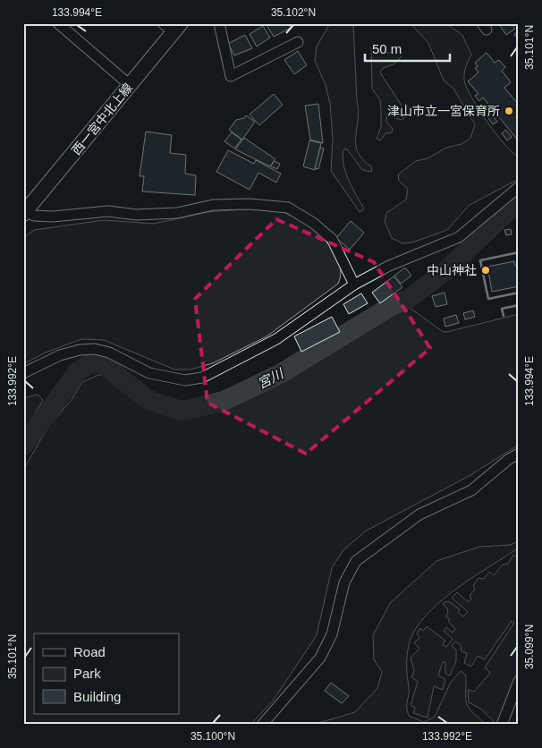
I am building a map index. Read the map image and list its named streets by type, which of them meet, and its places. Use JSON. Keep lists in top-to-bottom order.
{
  "streets": {
    "main road": ["西一宮中北上線"]
  },
  "water": ["宮川"],
  "places": ["津山市立一宮保育所", "中山神社"],
  "legend": ["Road", "Park", "Building"],
  "scale_bar": "50 m",
  "coordinates": [
    "133.994°E",
    "35.102°N",
    "35.101°N",
    "133.992°E",
    "35.099°N",
    "35.100°N"
  ]
}
